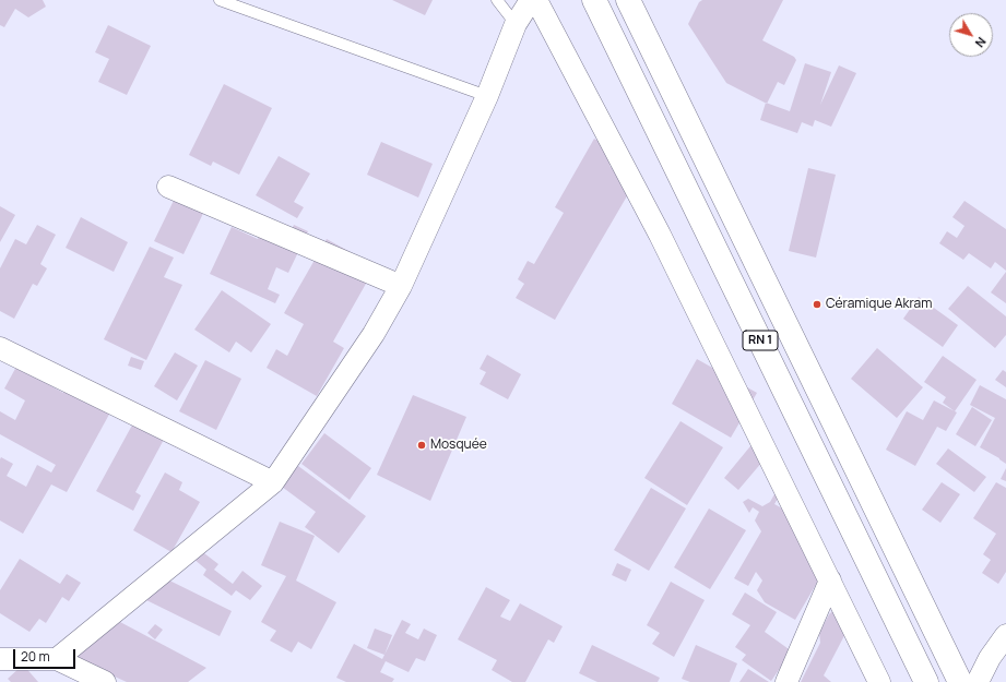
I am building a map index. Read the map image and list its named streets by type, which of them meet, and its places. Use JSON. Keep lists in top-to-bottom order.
{
  "streets": {
    "highway": ["RN 1"]
  },
  "places": ["Céramique Akram", "Mosquée"],
  "scale_bar": "20 m",
  "north": "bottom right"
}
